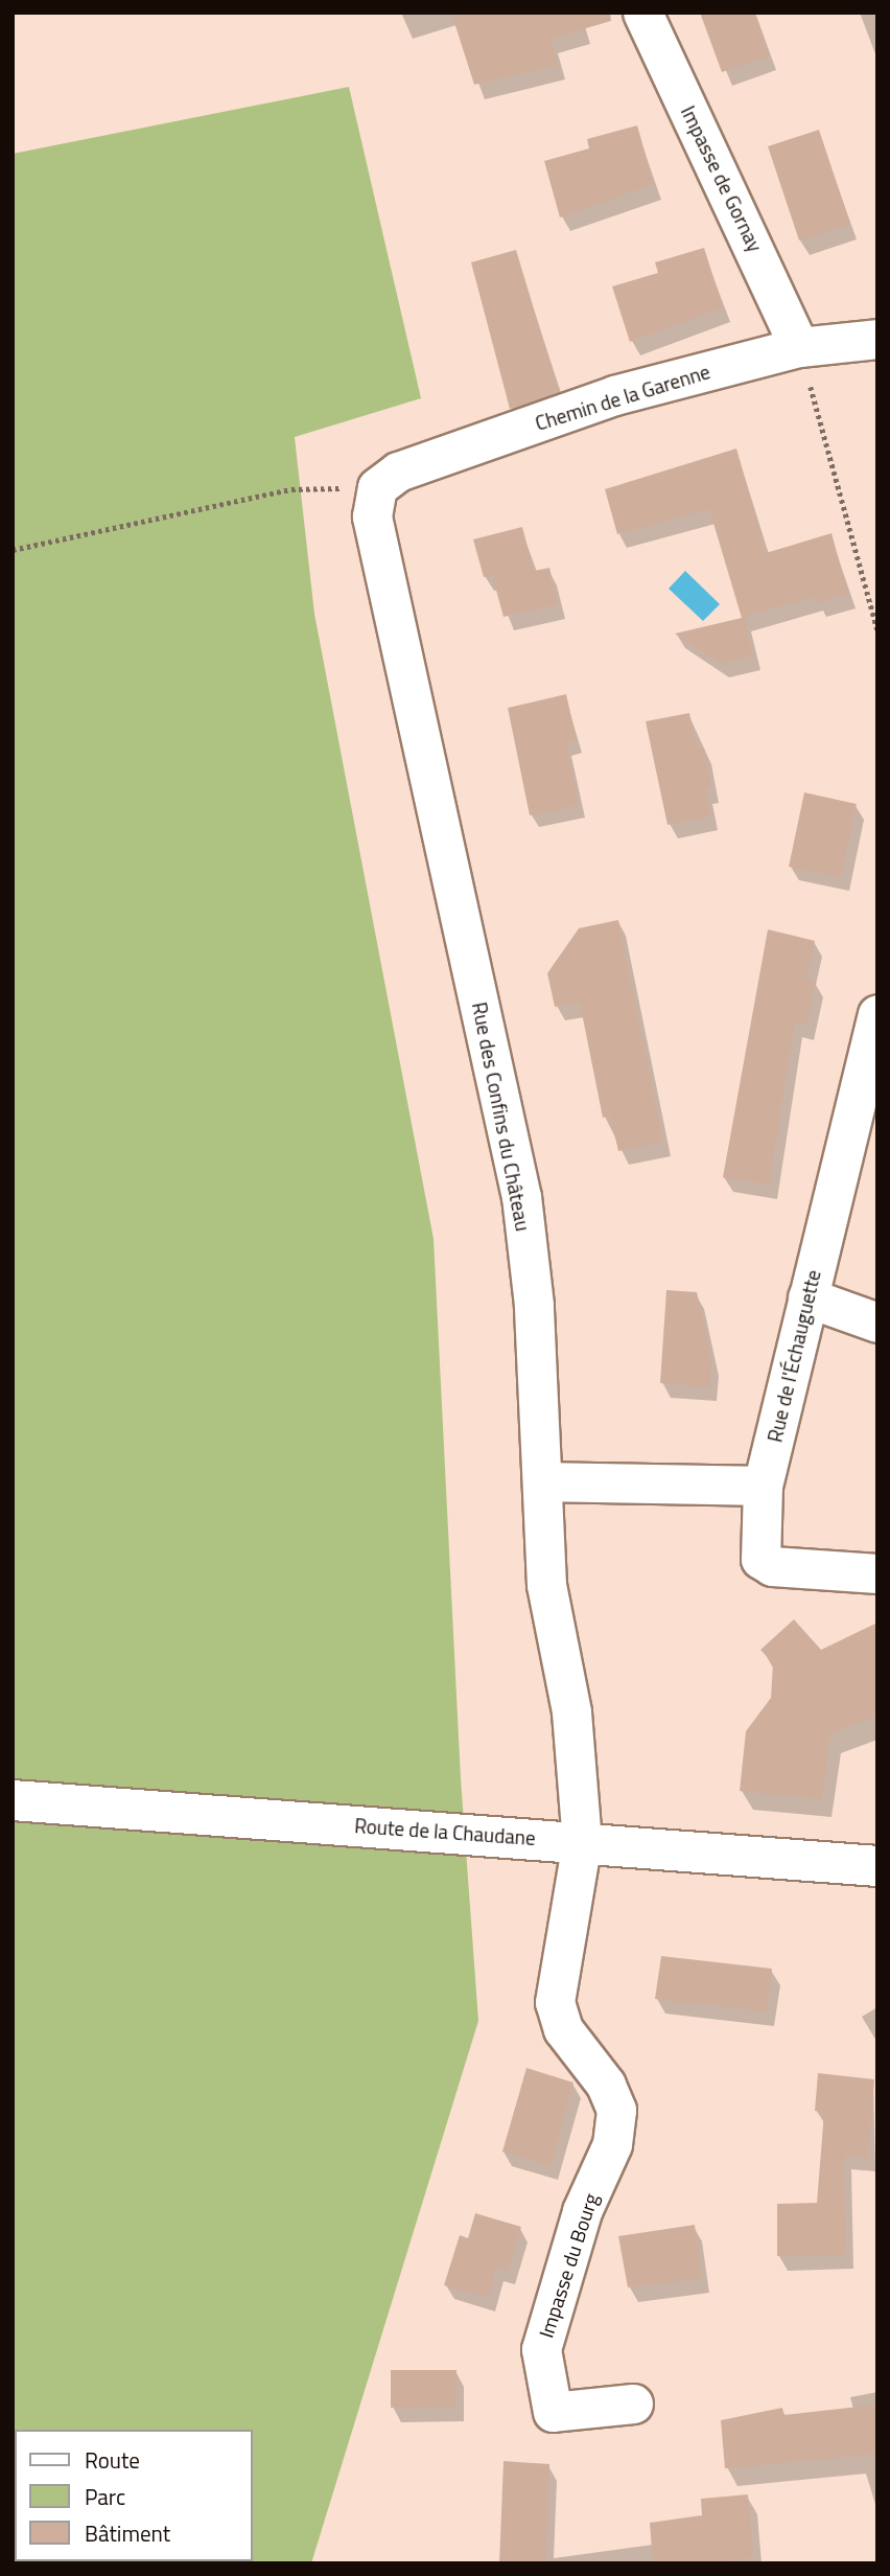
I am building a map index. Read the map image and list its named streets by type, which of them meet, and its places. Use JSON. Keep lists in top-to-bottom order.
{
  "streets": {
    "street": [
      "Impasse de Gornay",
      "Chemin de la Garenne",
      "Rue des Confins du Château",
      "Rue de l'Échauguette",
      "Route de la Chaudane",
      "Impasse du Bourg"
    ]
  },
  "crossings": [
    ["Impasse de Gornay", "Chemin de la Garenne"],
    ["Chemin de la Garenne", "Rue des Confins du Château"],
    ["Rue des Confins du Château", "Route de la Chaudane"],
    ["Rue des Confins du Château", "Impasse du Bourg"],
    ["Route de la Chaudane", "Impasse du Bourg"]
  ],
  "legend": ["Route", "Parc", "Bâtiment"]
}
